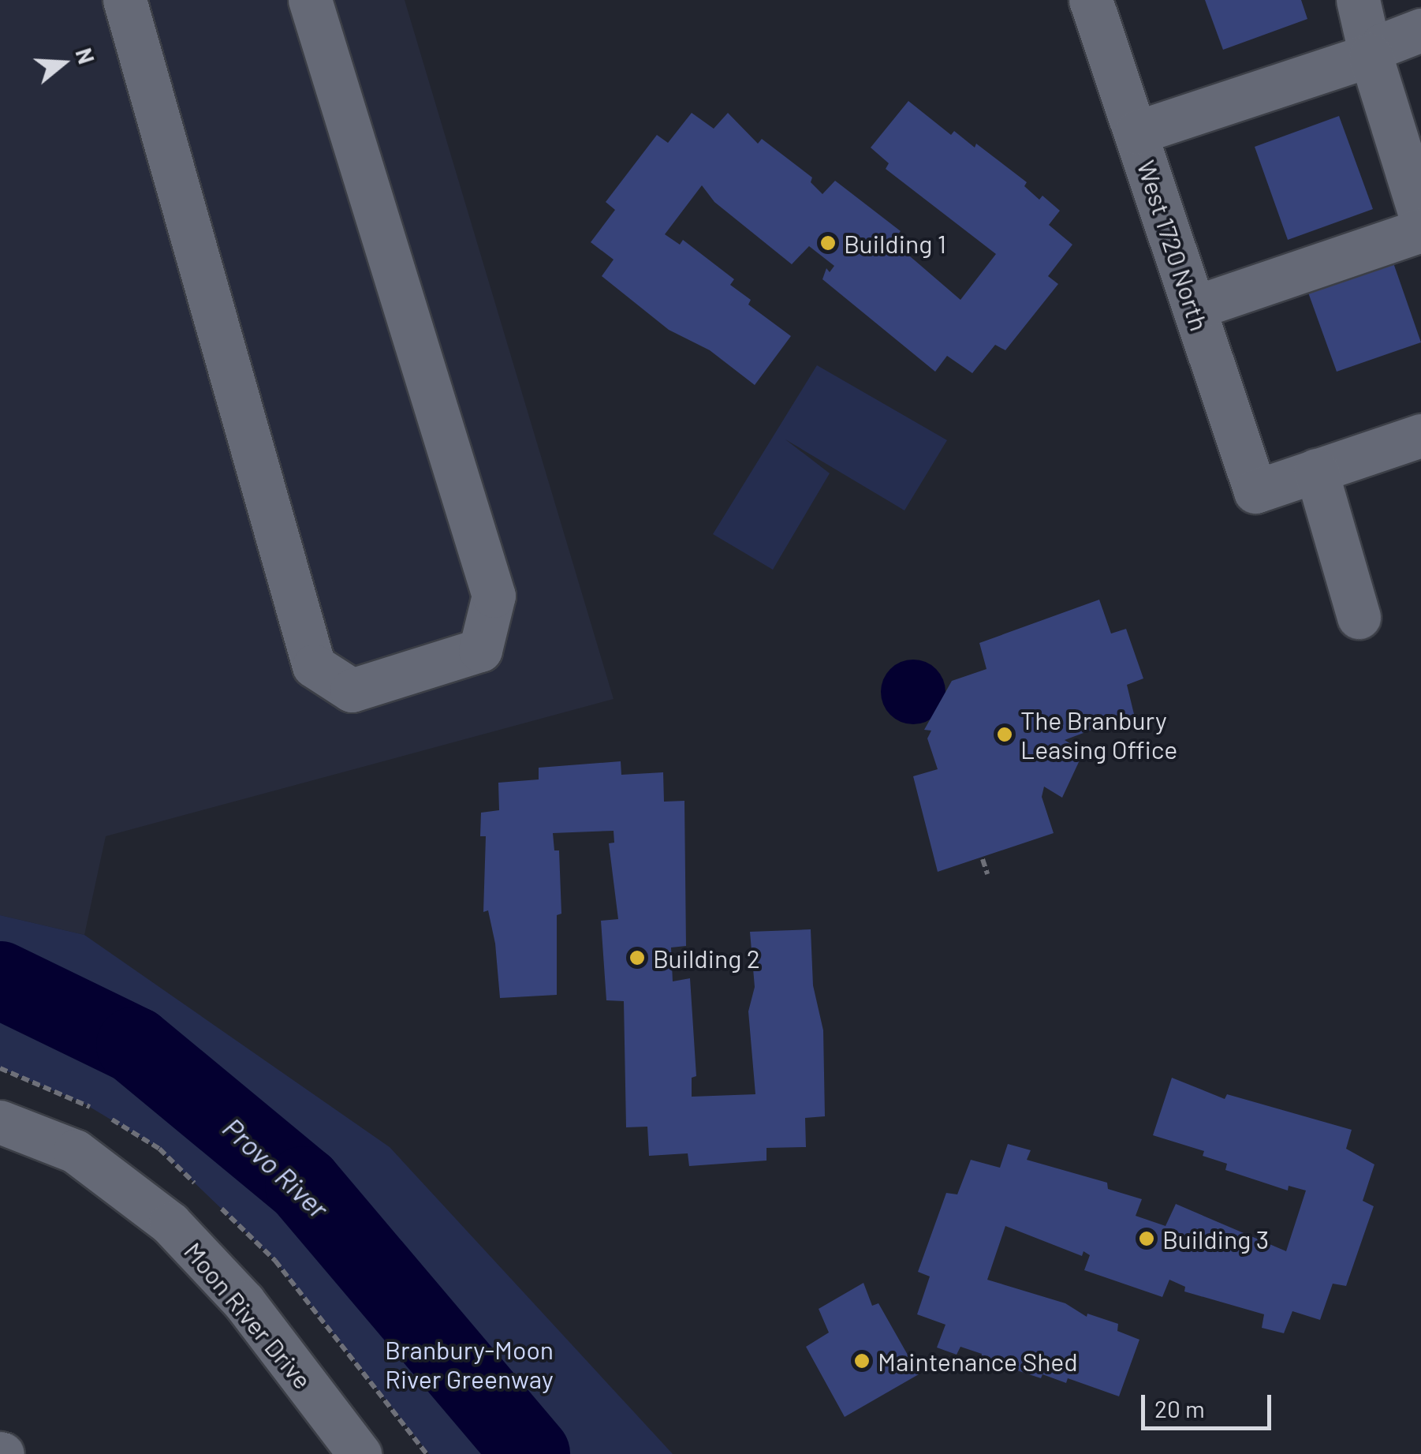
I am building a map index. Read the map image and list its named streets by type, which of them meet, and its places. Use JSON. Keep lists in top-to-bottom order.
{
  "streets": {
    "street": ["West 1720 North", "Moon River Drive"]
  },
  "water": ["Provo River"],
  "parks": ["Branbury-Moon River Greenway"],
  "places": [
    "Building 1",
    "The Branbury Leasing Office",
    "Building 2",
    "Building 3",
    "Maintenance Shed"
  ],
  "scale_bar": "20 m",
  "north": "right"
}
